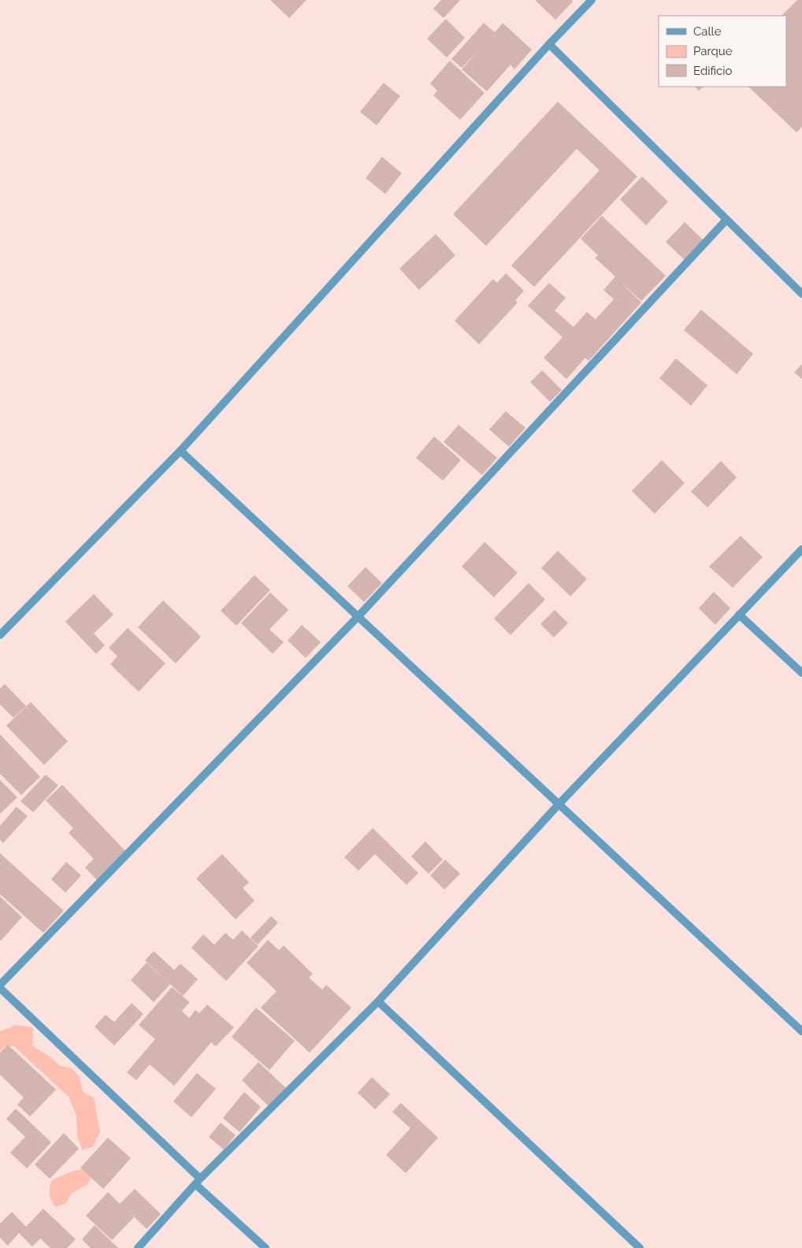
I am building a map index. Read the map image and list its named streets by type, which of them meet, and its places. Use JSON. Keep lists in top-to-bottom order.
{
  "legend": ["Calle", "Parque", "Edificio"]
}
